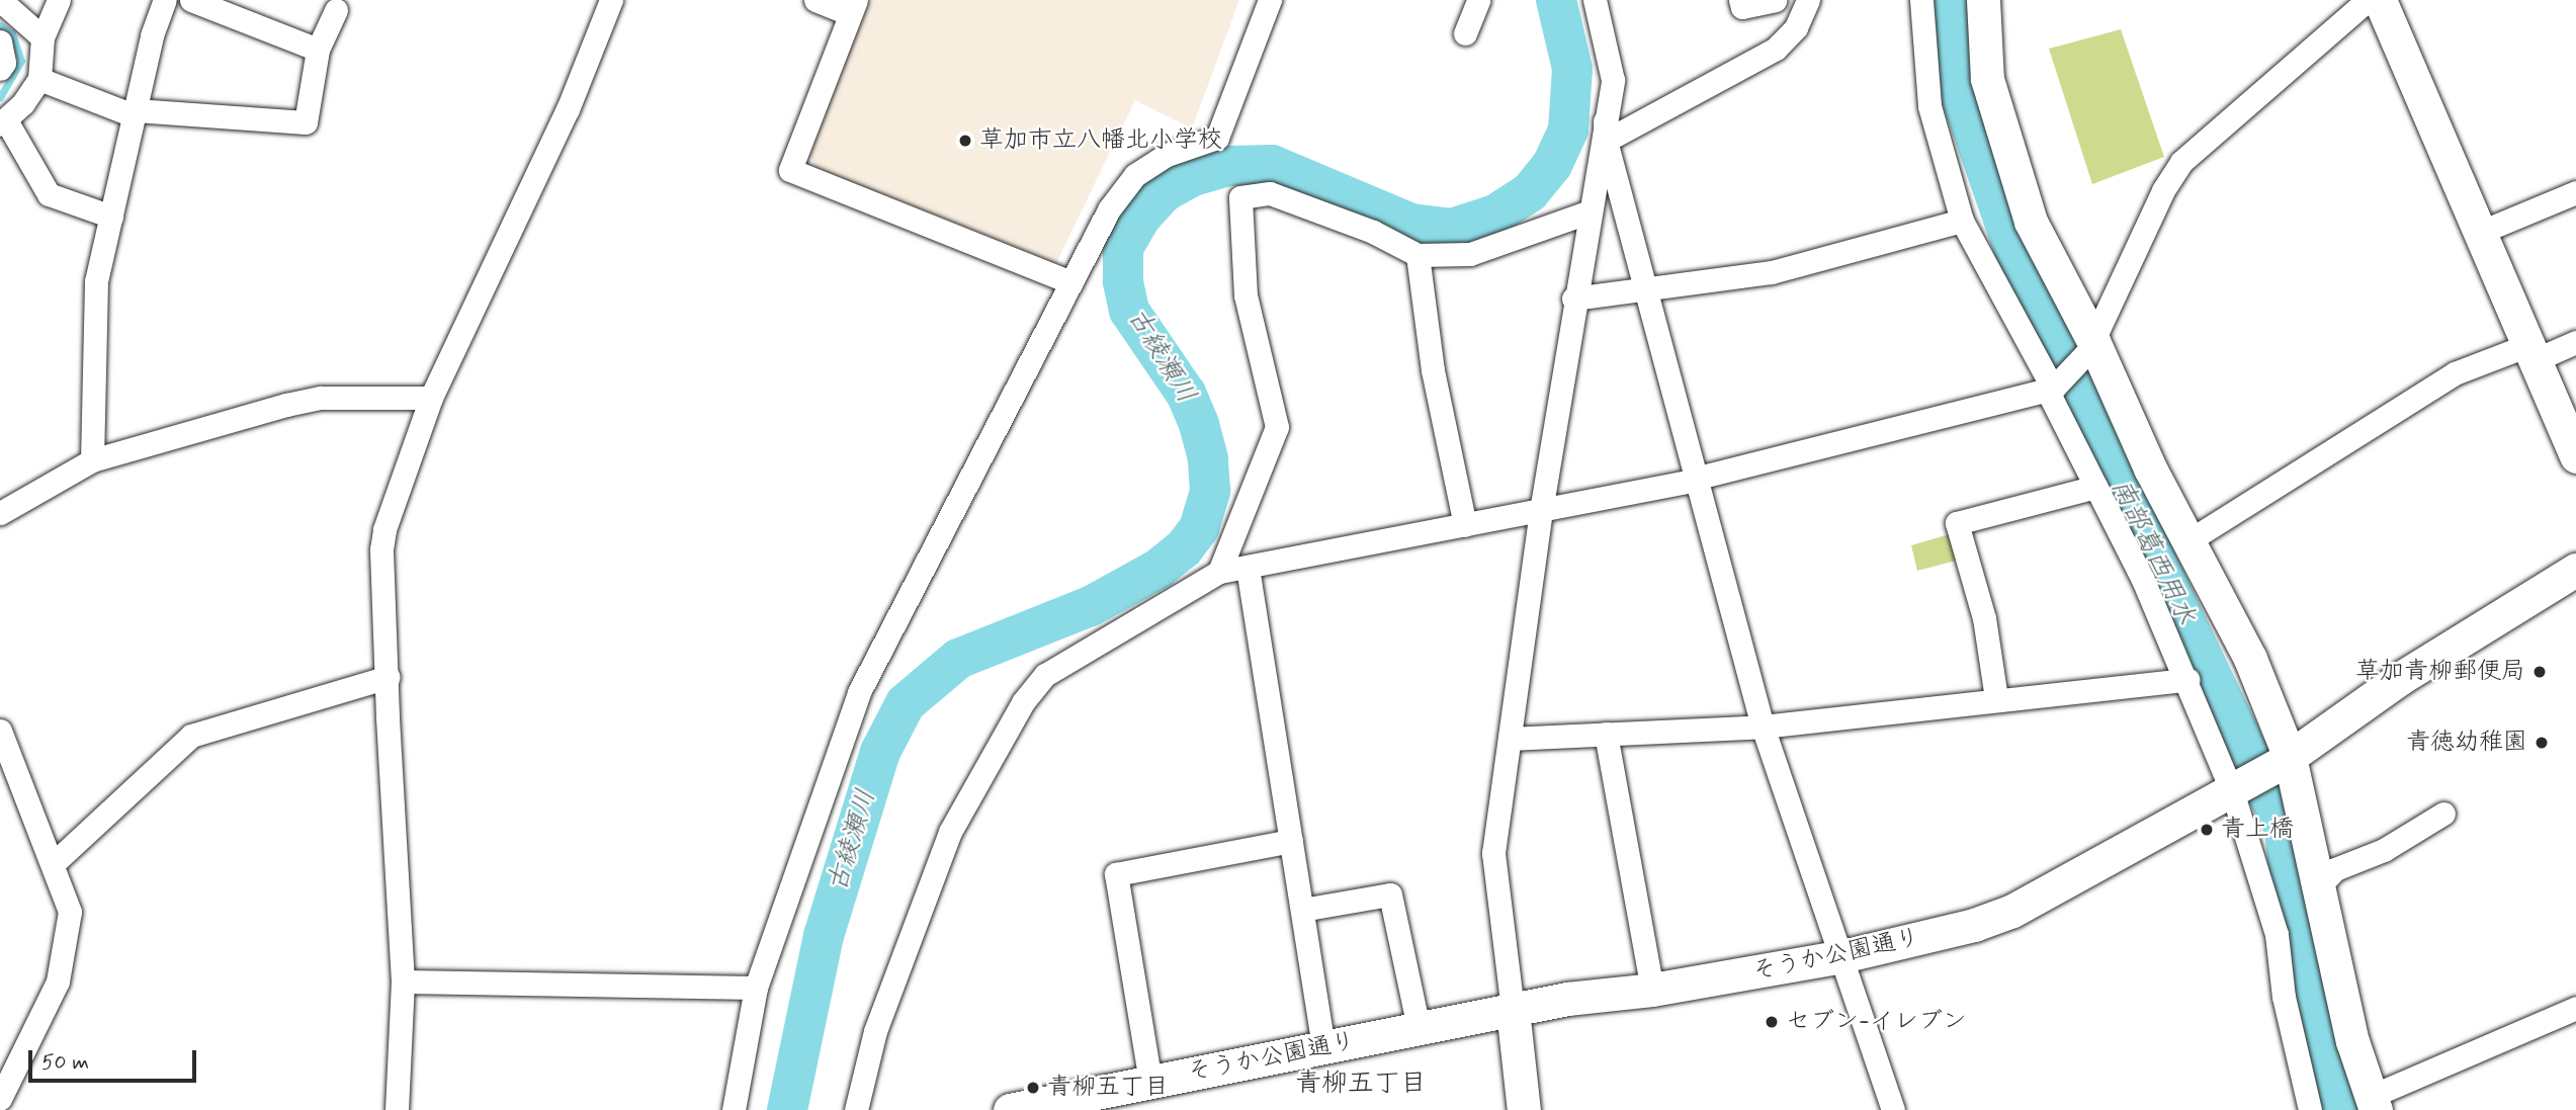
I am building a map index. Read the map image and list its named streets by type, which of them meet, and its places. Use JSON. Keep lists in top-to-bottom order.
{
  "streets": {
    "street": ["そうか公園通り"]
  },
  "districts": ["青柳五丁目"],
  "water": ["古綾瀬川", "南部葛西用水"],
  "places": [
    "草加市立八幡北小学校",
    "草加青柳郵便局",
    "青徳幼稚園",
    "青上橋",
    "セブン-イレブン",
    "青柳五丁目"
  ],
  "scale_bar": "50 m"
}
